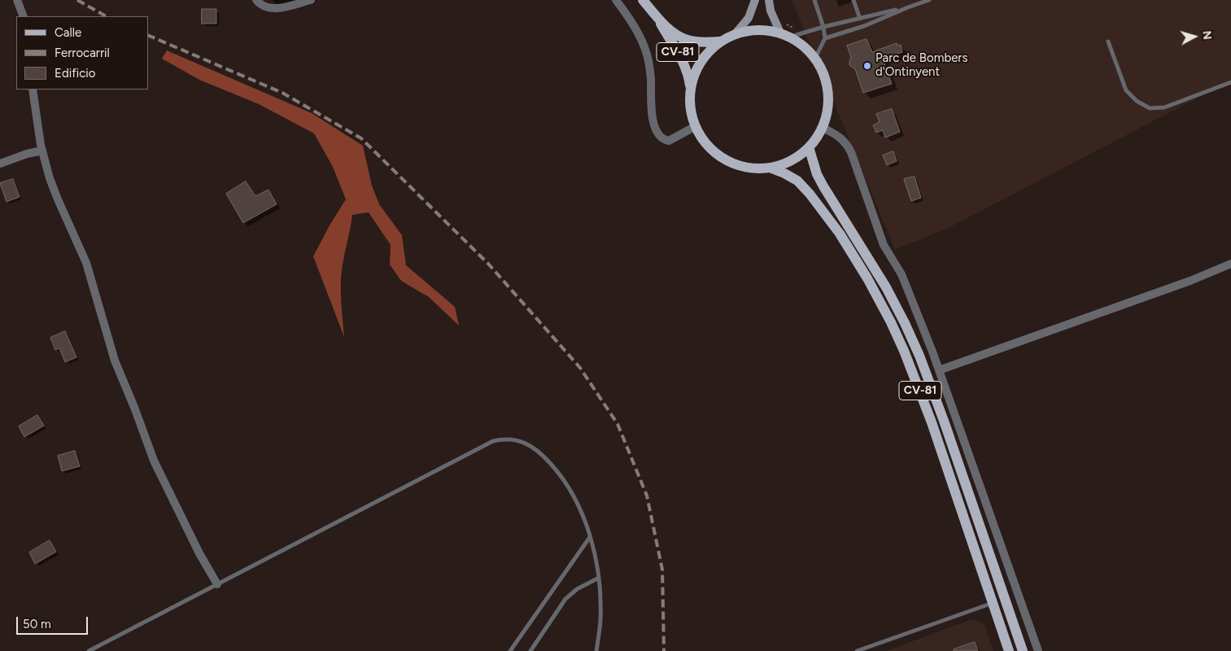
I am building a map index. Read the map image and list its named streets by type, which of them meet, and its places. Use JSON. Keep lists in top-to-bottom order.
{
  "streets": {
    "main road": ["CV-81"]
  },
  "places": ["Parc de Bombers d'Ontinyent"],
  "legend": ["Calle", "Ferrocarril", "Edificio"],
  "scale_bar": "50 m",
  "north": "right"
}
